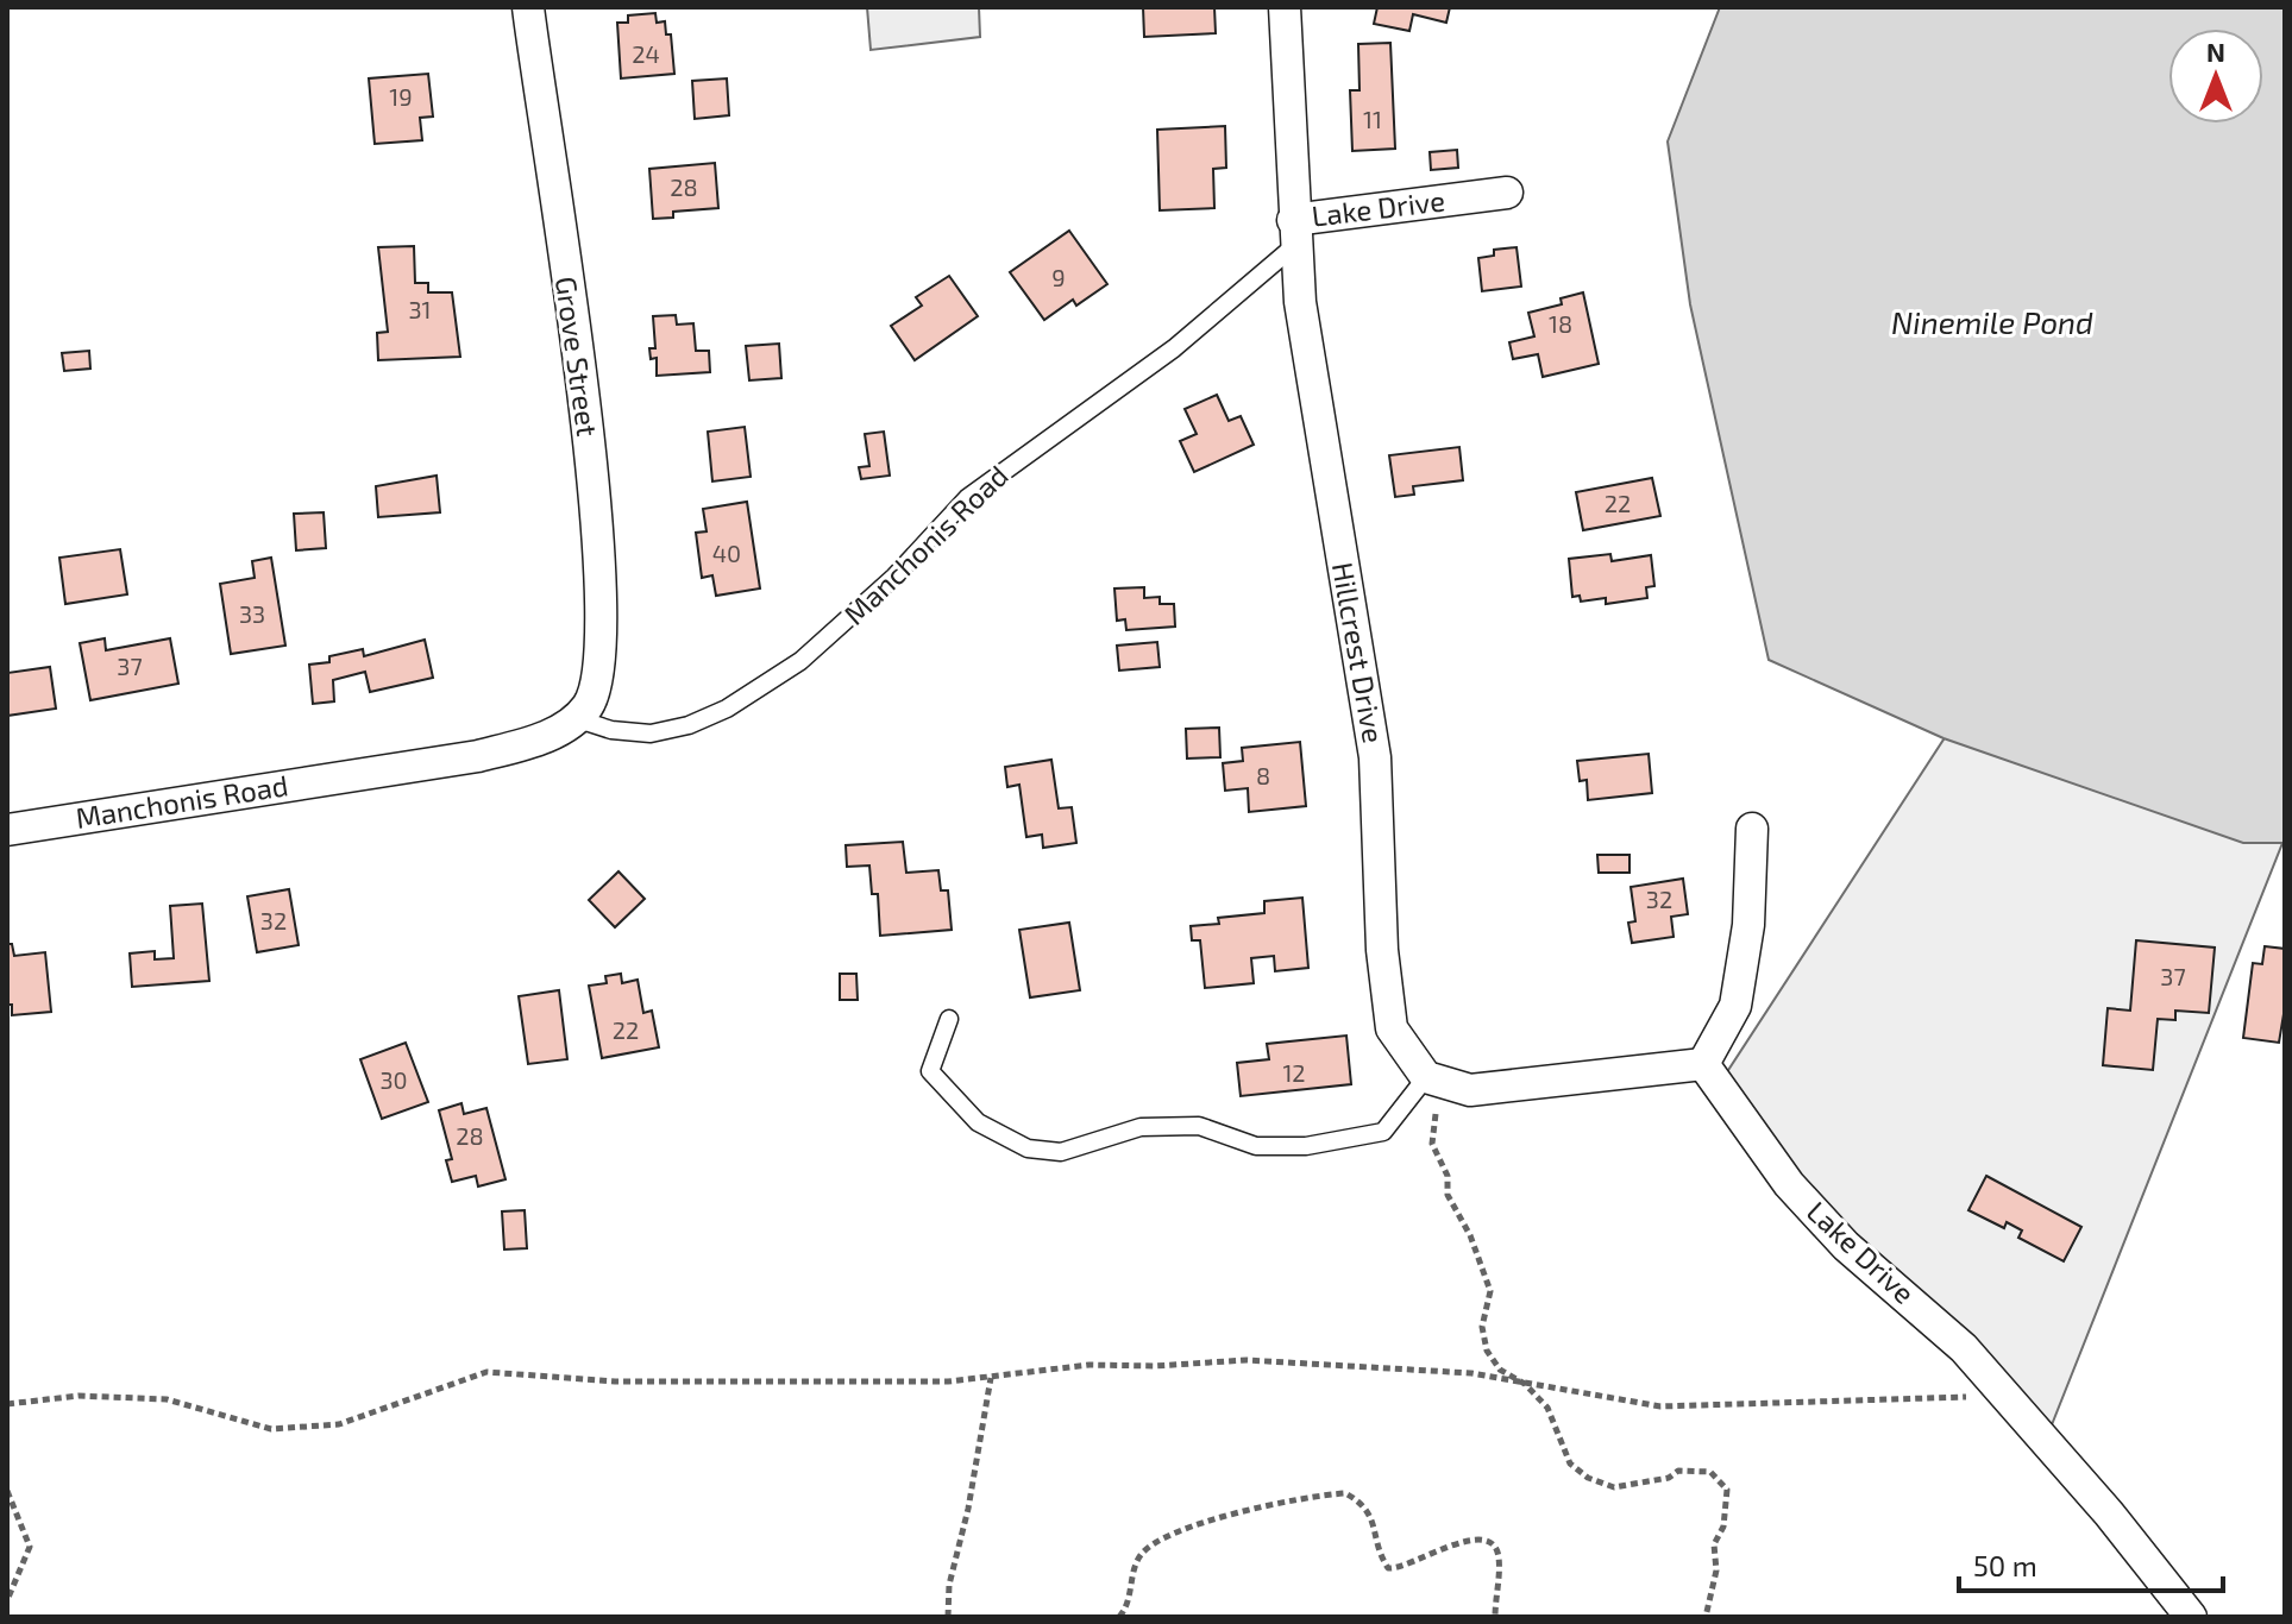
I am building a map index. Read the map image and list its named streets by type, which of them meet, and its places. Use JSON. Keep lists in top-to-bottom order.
{
  "streets": {
    "street": [
      "Lake Drive",
      "Grove Street",
      "Manchonis Road",
      "Hillcrest Drive"
    ]
  },
  "crossings": [
    ["Lake Drive", "Manchonis Road"],
    ["Lake Drive", "Hillcrest Drive"],
    ["Grove Street", "Manchonis Road"],
    ["Manchonis Road", "Hillcrest Drive"]
  ],
  "water": ["Ninemile Pond"],
  "house_numbers": [
    "24",
    "19",
    "11",
    "28",
    "9",
    "31",
    "18",
    "22",
    "40",
    "33",
    "37",
    "8",
    "32",
    "32",
    "37",
    "22",
    "12",
    "30",
    "28"
  ],
  "scale_bar": "50 m",
  "north": "top"
}
